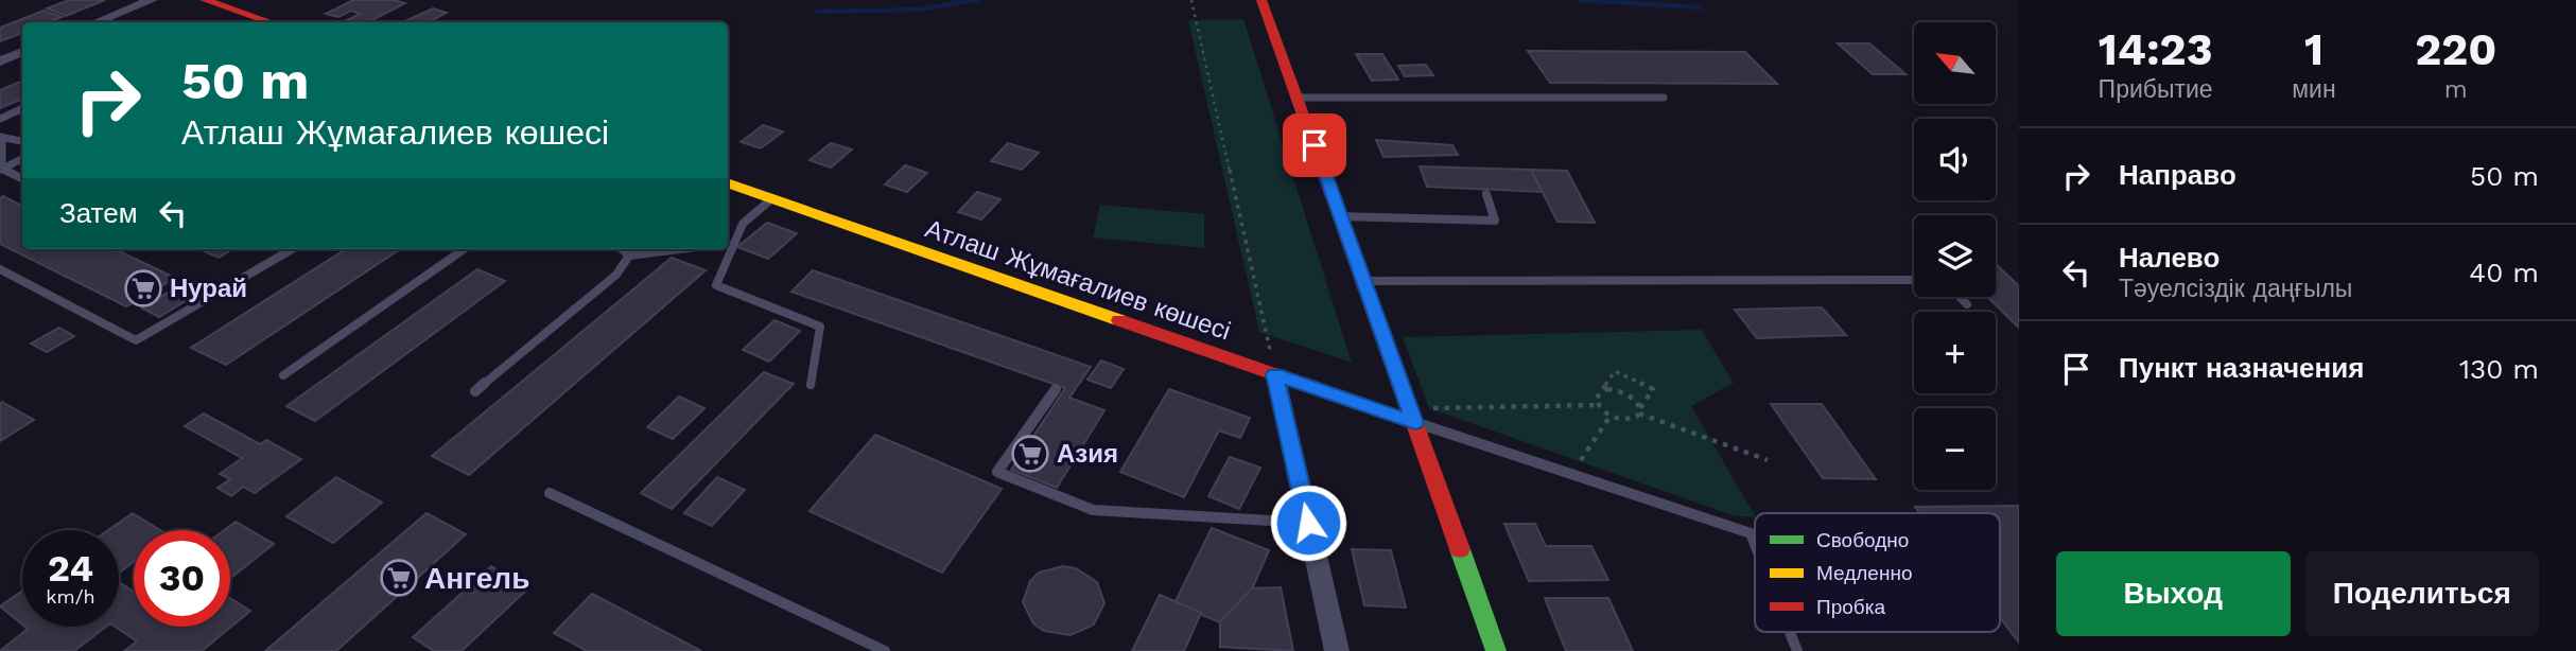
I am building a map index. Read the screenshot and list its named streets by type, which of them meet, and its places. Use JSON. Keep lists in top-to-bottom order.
{
  "streets": {
    "street": ["Атлаш Жұмағалиев көшесі"]
  },
  "places": {
    "supermarket": ["Нурай", "Азия", "Ангель"]
  },
  "legend": ["Свободно", "Медленно", "Пробка"],
  "north": "top left",
  "page": {
    "eta": [
      "14:23",
      "Прибытие",
      "1",
      "мин",
      "220",
      "m"
    ],
    "map_buttons": ["+", "−"],
    "turn": ["50 m", "Атлаш Жұмағалиев көшесі"],
    "list": [
      {
        "name": "Направо",
        "value": "50 m"
      },
      {
        "name": "Налево",
        "note": "Тәуелсіздік даңғылы",
        "value": "40 m"
      },
      {
        "name": "Пункт назначения",
        "value": "130 m"
      }
    ],
    "then": "Затем",
    "speed": "24 km/h",
    "limit": "30",
    "buttons": ["Выход", "Поделиться"]
  }
}
